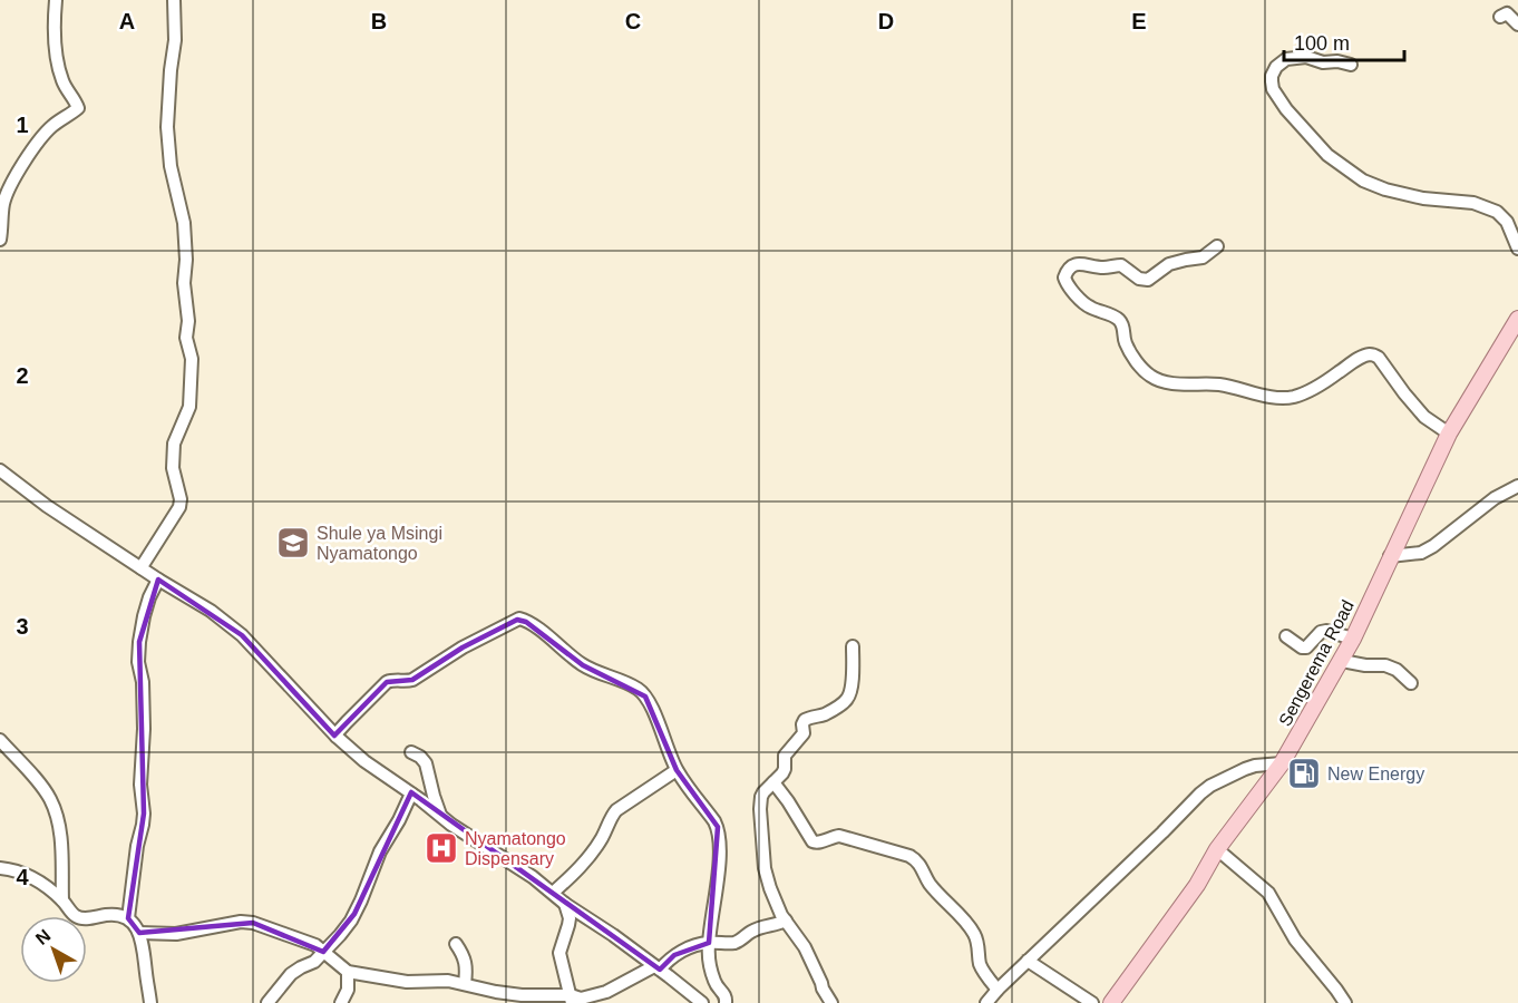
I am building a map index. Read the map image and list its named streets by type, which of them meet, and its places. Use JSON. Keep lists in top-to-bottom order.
{
  "streets": {
    "main road": ["Sengerema Road"]
  },
  "places": {
    "school or university": ["Shule ya Msingi Nyamatongo"],
    "fuel station": ["New Energy"],
    "hospital": ["Nyamatongo Dispensary"]
  },
  "scale_bar": "100 m",
  "north": "top left",
  "grid": {
    "columns": [
      "A",
      "B",
      "C",
      "D",
      "E"
    ],
    "rows": [
      "1",
      "2",
      "3",
      "4"
    ]
  }
}
